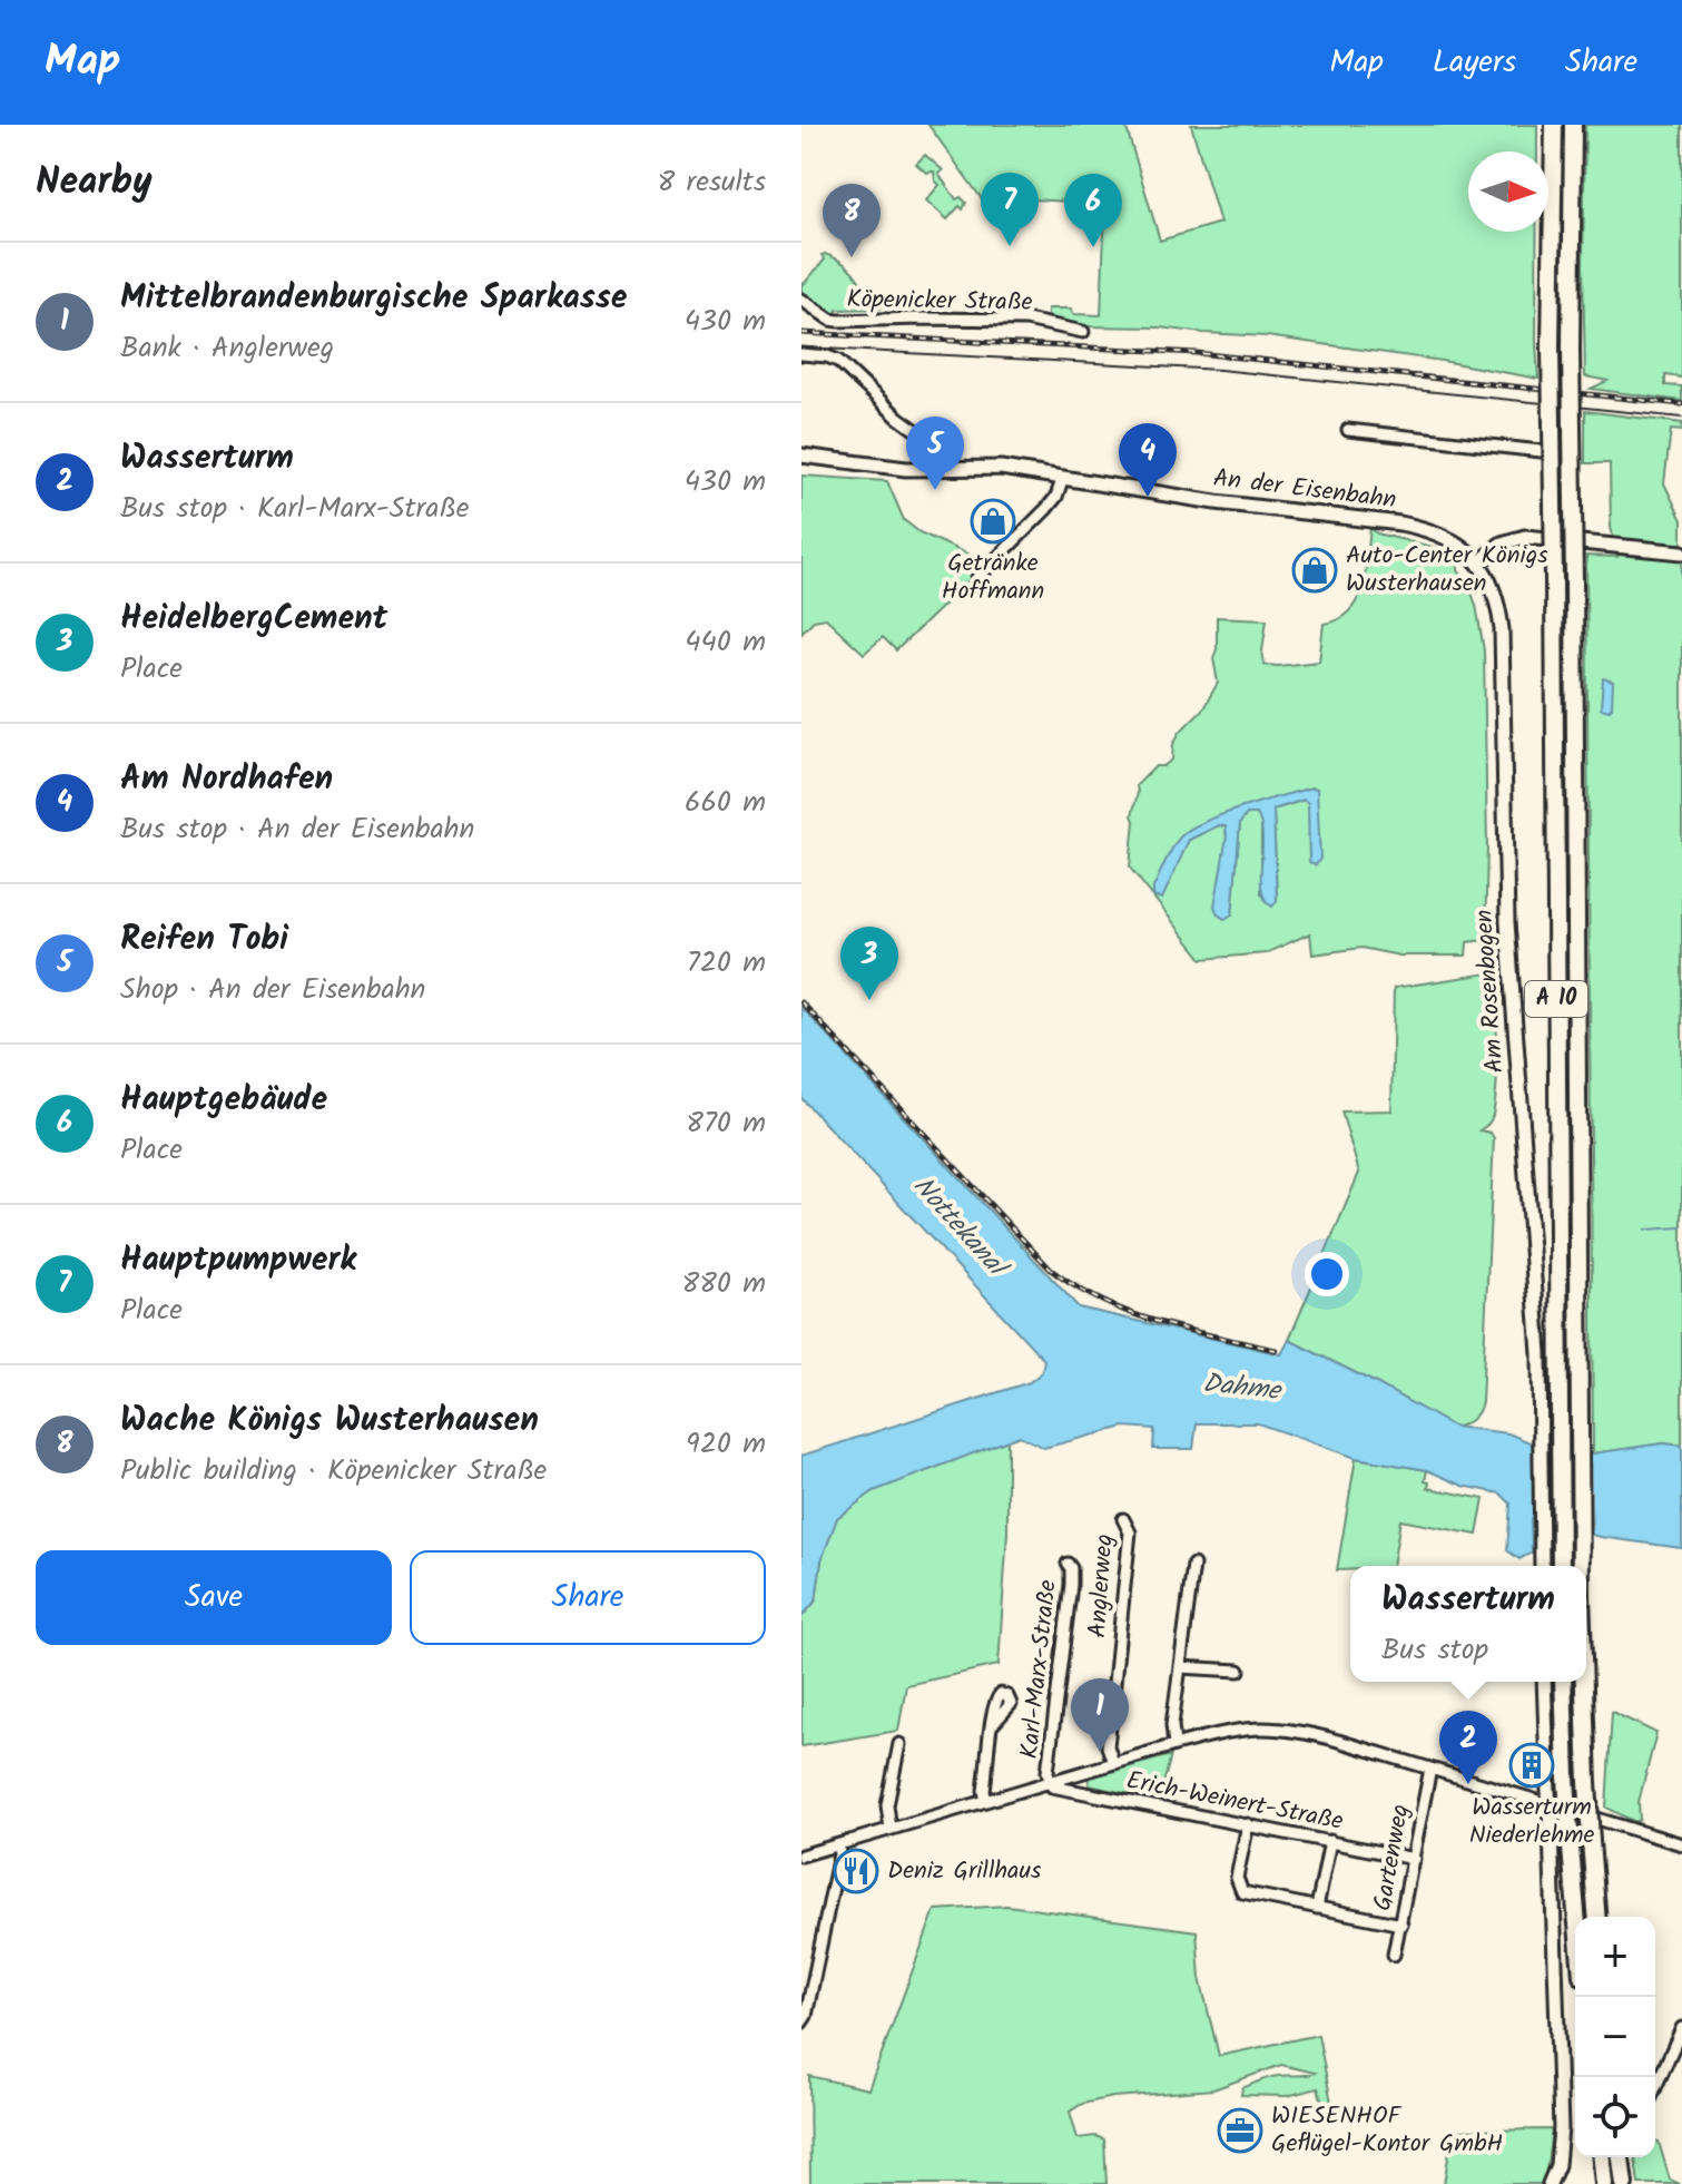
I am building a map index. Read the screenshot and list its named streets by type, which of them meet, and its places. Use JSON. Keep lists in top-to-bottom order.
{
  "streets": {
    "highway": ["A 10"],
    "main road": ["An der Eisenbahn", "Am Rosenbogen"],
    "street": [
      "Köpenicker Straße",
      "Anglerweg",
      "Karl-Marx-Straße",
      "Erich-Weinert-Straße",
      "Gartenweg"
    ]
  },
  "crossings": [
    ["An der Eisenbahn", "Am Rosenbogen"],
    ["Anglerweg", "Karl-Marx-Straße"],
    ["Karl-Marx-Straße", "Erich-Weinert-Straße"],
    ["Karl-Marx-Straße", "Gartenweg"],
    ["Erich-Weinert-Straße", "Gartenweg"]
  ],
  "water": ["Nottekanal", "Dahme"],
  "places": {
    "shop": ["Getränke Hoffmann", "Auto-Center Königs Wusterhausen"],
    "building": ["Wasserturm Niederlehme"],
    "restaurant": ["Deniz Grillhaus"],
    "office": ["WIESENHOF Geflügel-Kontor GmbH"]
  },
  "north": "right",
  "page": {
    "header": "Map",
    "nav": ["Map", "Layers", "Share"],
    "heading": ["Nearby", "8 results"],
    "pins": [
      "7",
      "6",
      "8",
      "5",
      "4",
      "3",
      "1",
      "2"
    ],
    "list": [
      {
        "mark": "1",
        "name": "Mittelbrandenburgische Sparkasse",
        "note": "Bank · Anglerweg",
        "value": "430 m"
      },
      {
        "mark": "2",
        "name": "Wasserturm",
        "note": "Bus stop · Karl-Marx-Straße",
        "value": "430 m"
      },
      {
        "mark": "3",
        "name": "HeidelbergCement",
        "note": "Place",
        "value": "440 m"
      },
      {
        "mark": "4",
        "name": "Am Nordhafen",
        "note": "Bus stop · An der Eisenbahn",
        "value": "660 m"
      },
      {
        "mark": "5",
        "name": "Reifen Tobi",
        "note": "Shop · An der Eisenbahn",
        "value": "720 m"
      },
      {
        "mark": "6",
        "name": "Hauptgebäude",
        "note": "Place",
        "value": "870 m"
      },
      {
        "mark": "7",
        "name": "Hauptpumpwerk",
        "note": "Place",
        "value": "880 m"
      },
      {
        "mark": "8",
        "name": "Wache Königs Wusterhausen",
        "note": "Public building · Köpenicker Straße",
        "value": "920 m"
      }
    ],
    "buttons": ["Save", "Share"],
    "popup": ["Wasserturm", "Bus stop"],
    "map_buttons": ["+", "−"]
  }
}
